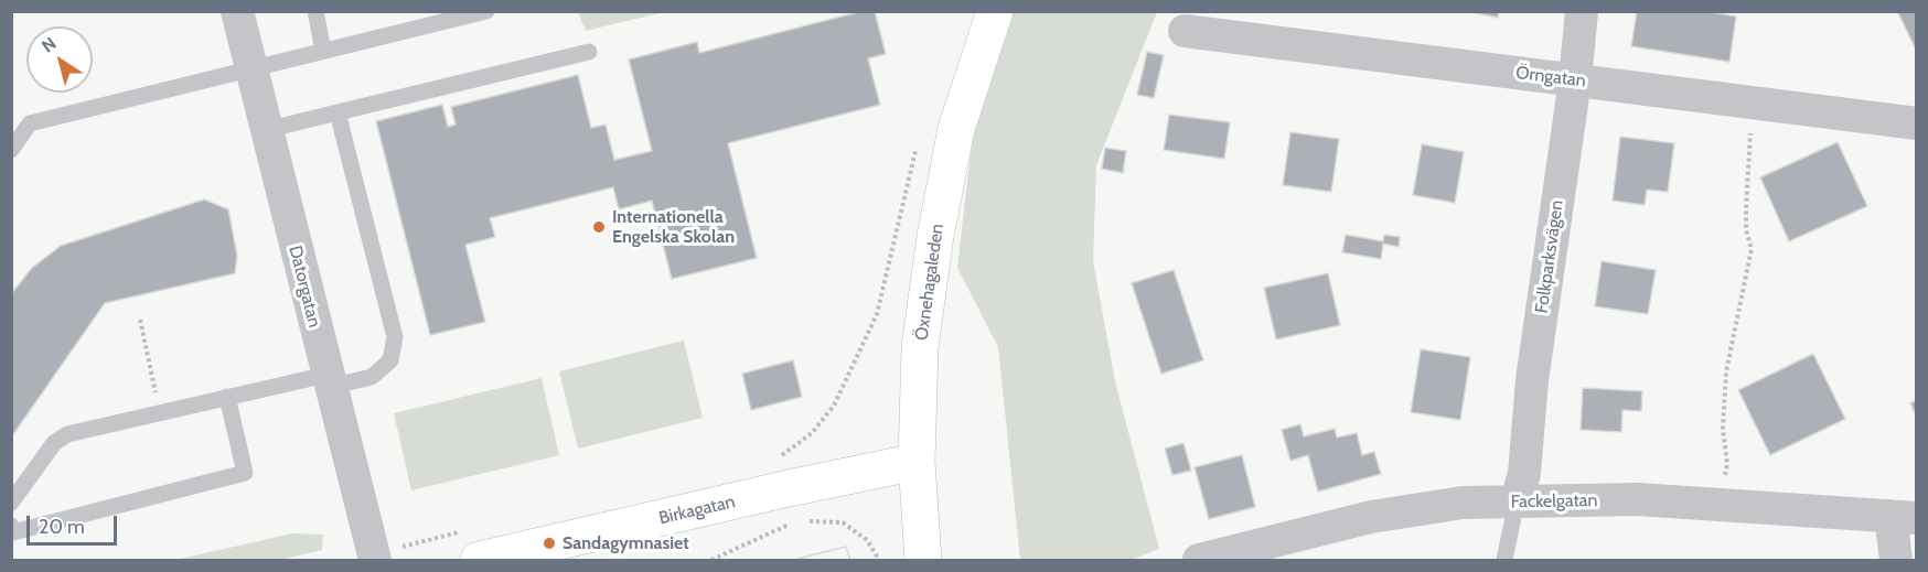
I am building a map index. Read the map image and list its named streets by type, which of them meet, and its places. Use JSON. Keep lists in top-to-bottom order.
{
  "streets": {
    "street": [
      "Örngatan",
      "Folkparksvägen",
      "Öxnehagaleden",
      "Datorgatan",
      "Fackelgatan",
      "Birkagatan"
    ]
  },
  "crossings": [
    ["Örngatan", "Folkparksvägen"],
    ["Folkparksvägen", "Fackelgatan"],
    ["Öxnehagaleden", "Birkagatan"]
  ],
  "places": ["Internationella Engelska Skolan", "Sandagymnasiet"],
  "scale_bar": "20 m",
  "north": "top left"
}
